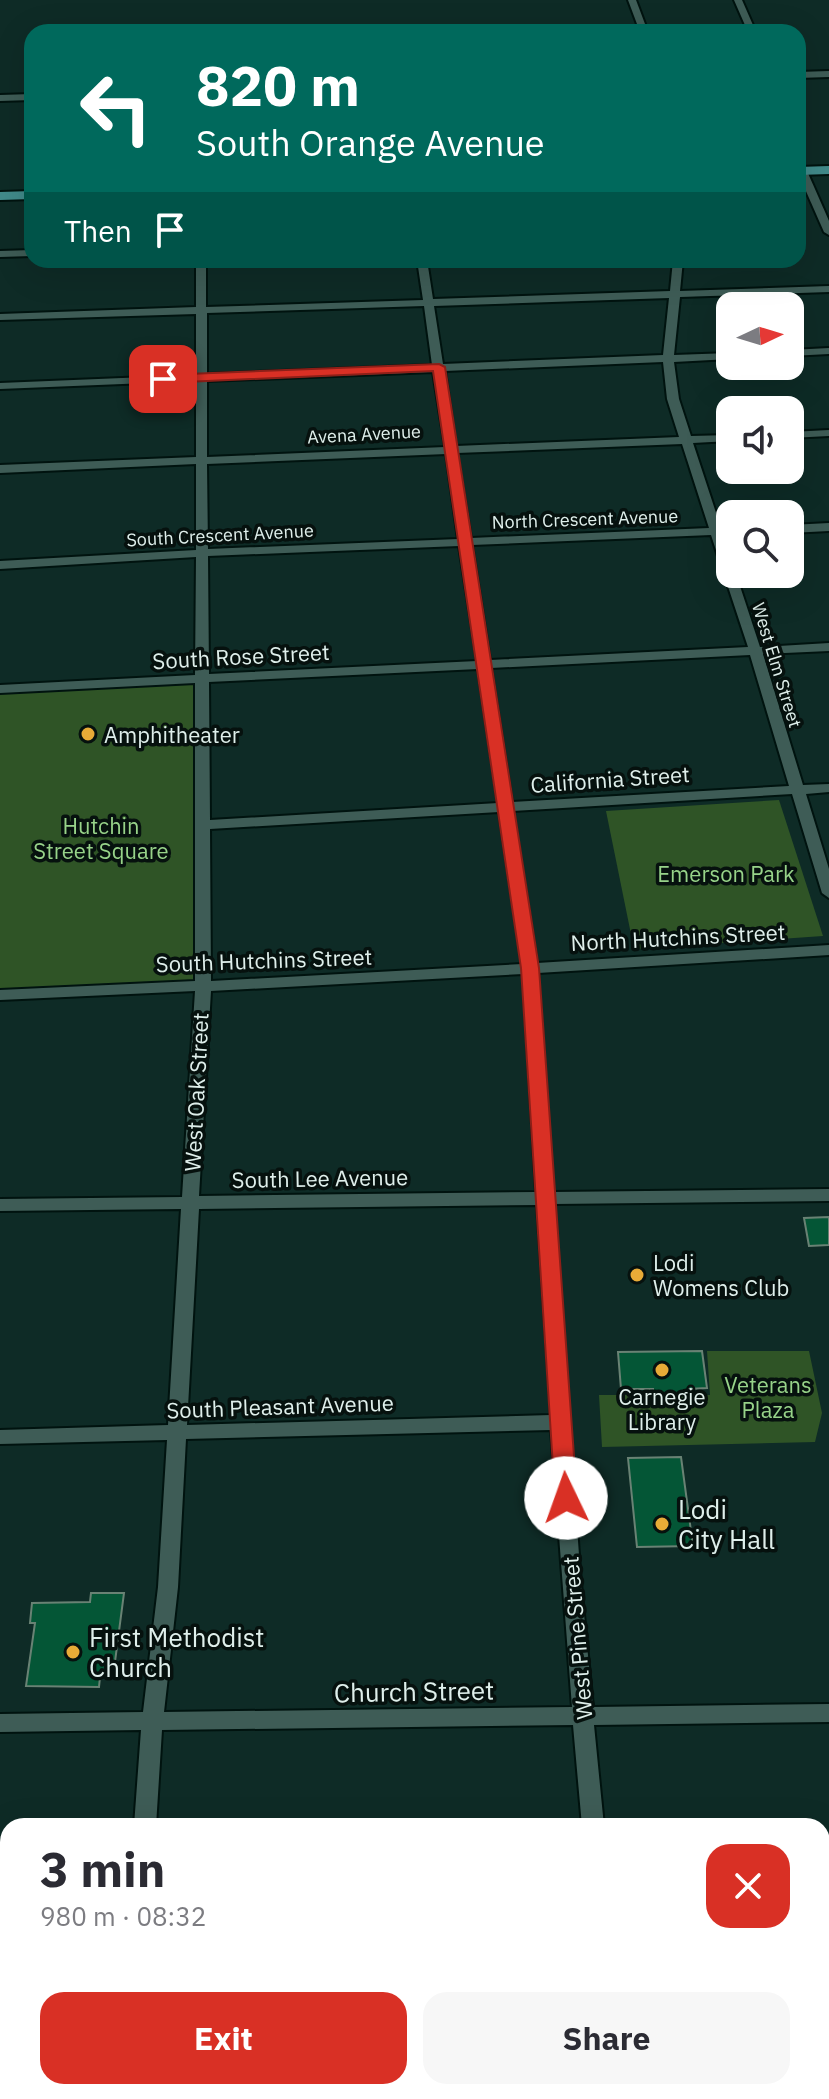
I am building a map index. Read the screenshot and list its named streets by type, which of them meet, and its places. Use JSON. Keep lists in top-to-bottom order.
{
  "streets": {
    "street": [
      "Avena Avenue",
      "North Crescent Avenue",
      "South Crescent Avenue",
      "South Rose Street",
      "West Elm Street",
      "California Street",
      "North Hutchins Street",
      "South Hutchins Street",
      "West Oak Street",
      "South Lee Avenue",
      "South Pleasant Avenue",
      "West Pine Street",
      "Church Street"
    ]
  },
  "crossings": [
    ["Avena Avenue", "West Elm Street"],
    ["Avena Avenue", "West Oak Street"],
    ["Avena Avenue", "West Pine Street"],
    ["North Crescent Avenue", "South Crescent Avenue"],
    ["North Crescent Avenue", "West Elm Street"],
    ["North Crescent Avenue", "West Pine Street"],
    ["South Crescent Avenue", "West Oak Street"],
    ["South Rose Street", "West Elm Street"],
    ["South Rose Street", "West Oak Street"],
    ["South Rose Street", "West Pine Street"],
    ["West Elm Street", "California Street"],
    ["California Street", "West Oak Street"],
    ["California Street", "West Pine Street"],
    ["North Hutchins Street", "South Hutchins Street"],
    ["North Hutchins Street", "West Pine Street"],
    ["South Hutchins Street", "West Oak Street"],
    ["South Hutchins Street", "West Pine Street"],
    ["West Oak Street", "South Lee Avenue"],
    ["West Oak Street", "South Pleasant Avenue"],
    ["West Oak Street", "Church Street"],
    ["South Lee Avenue", "West Pine Street"],
    ["South Pleasant Avenue", "West Pine Street"],
    ["West Pine Street", "Church Street"]
  ],
  "parks": ["Hutchin Street Square", "Emerson Park", "Veterans Plaza"],
  "places": [
    "Amphitheater",
    "Lodi Womens Club",
    "Carnegie Library",
    "Lodi City Hall",
    "First Methodist Church"
  ],
  "north": "right",
  "page": {
    "turn": ["820 m", "South Orange Avenue"],
    "then": "Then",
    "heading": ["3 min", "980 m · 08:32"],
    "buttons": ["Exit", "Share"]
  }
}
